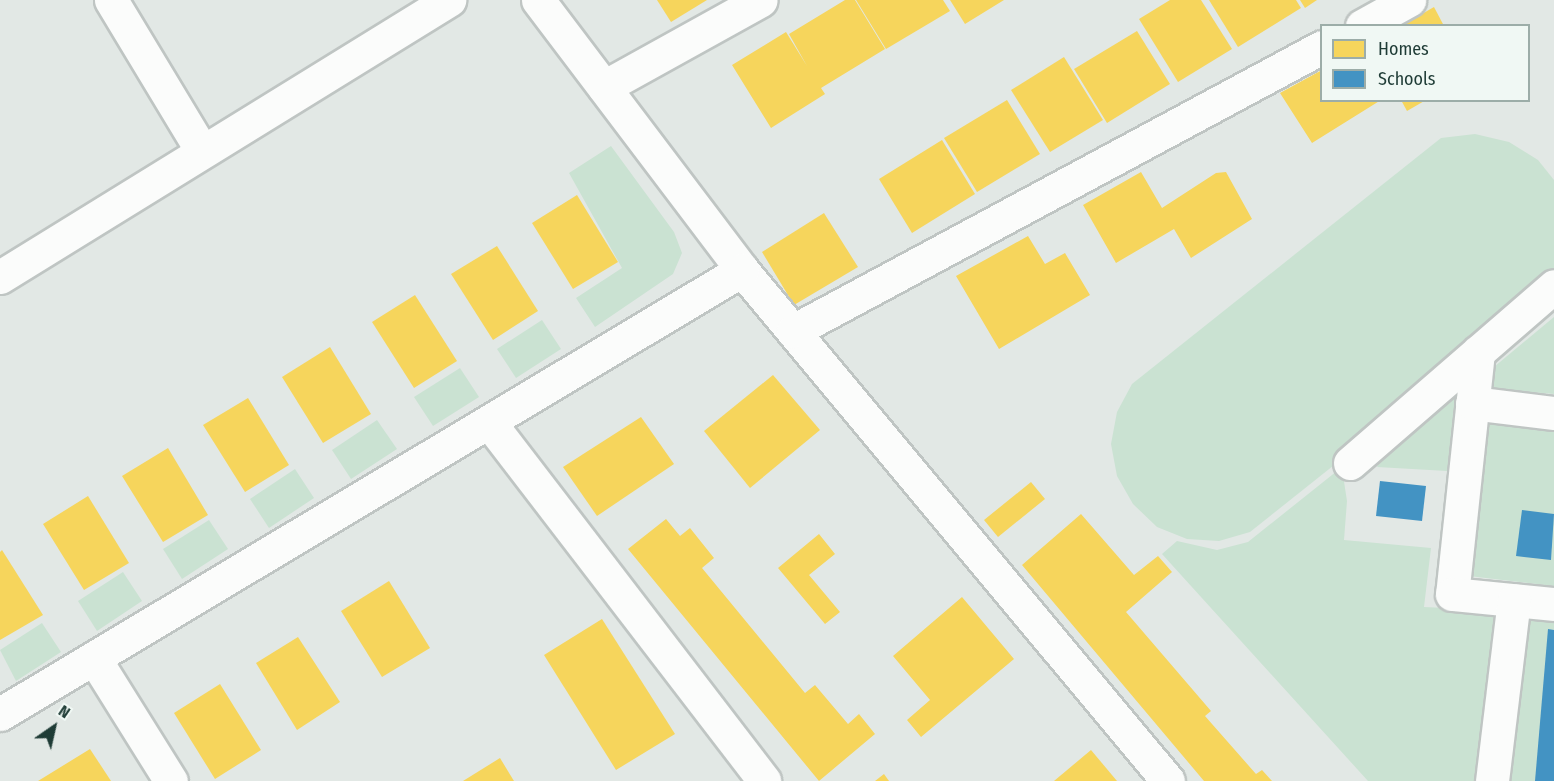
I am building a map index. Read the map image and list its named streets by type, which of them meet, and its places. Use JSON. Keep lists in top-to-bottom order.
{
  "legend": ["Homes", "Schools"],
  "north": "top right"
}
